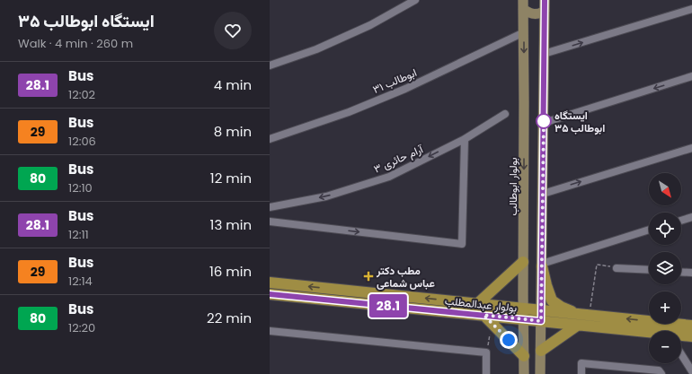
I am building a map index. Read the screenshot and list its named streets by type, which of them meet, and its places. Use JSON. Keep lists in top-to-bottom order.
{
  "streets": {
    "main road": ["بولوار ابوطالب", "بولوار عبدالمطلب"],
    "street": ["ابوطالب ۳۱", "آرام حائری ۳"]
  },
  "crossings": [
    ["ابوطالب ۳۱", "بولوار ابوطالب"],
    ["بولوار ابوطالب", "بولوار عبدالمطلب"]
  ],
  "one_way": ["آرام حائری ۳"],
  "places": {
    "other": ["ایستگاه ابوطالب ۳۵"],
    "health": ["مطب دکتر عباس شماعی"]
  },
  "lines": ["bus line 28.1"],
  "north": "bottom right",
  "page": {
    "heading": ["ایستگاه ابوطالب ۳۵", "Walk · 4 min · 260 m"],
    "on_map": "28.1",
    "list": [
      {
        "mark": "28.1",
        "name": "Bus",
        "note": "12:02",
        "value": "4 min"
      },
      {
        "mark": "29",
        "name": "Bus",
        "note": "12:06",
        "value": "8 min"
      },
      {
        "mark": "80",
        "name": "Bus",
        "note": "12:10",
        "value": "12 min"
      },
      {
        "mark": "28.1",
        "name": "Bus",
        "note": "12:11",
        "value": "13 min"
      },
      {
        "mark": "29",
        "name": "Bus",
        "note": "12:14",
        "value": "16 min"
      },
      {
        "mark": "80",
        "name": "Bus",
        "note": "12:20",
        "value": "22 min"
      }
    ],
    "map_buttons": ["+", "−"]
  }
}
